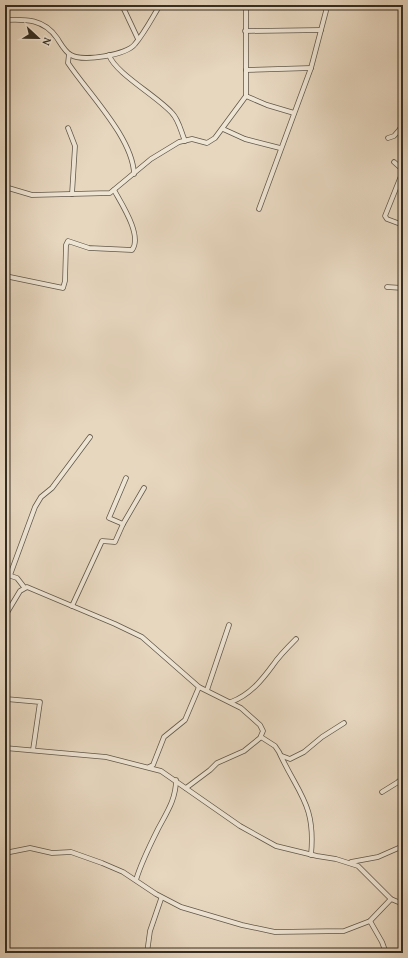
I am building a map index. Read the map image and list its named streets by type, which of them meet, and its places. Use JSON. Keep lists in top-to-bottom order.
{
  "north": "right"
}
